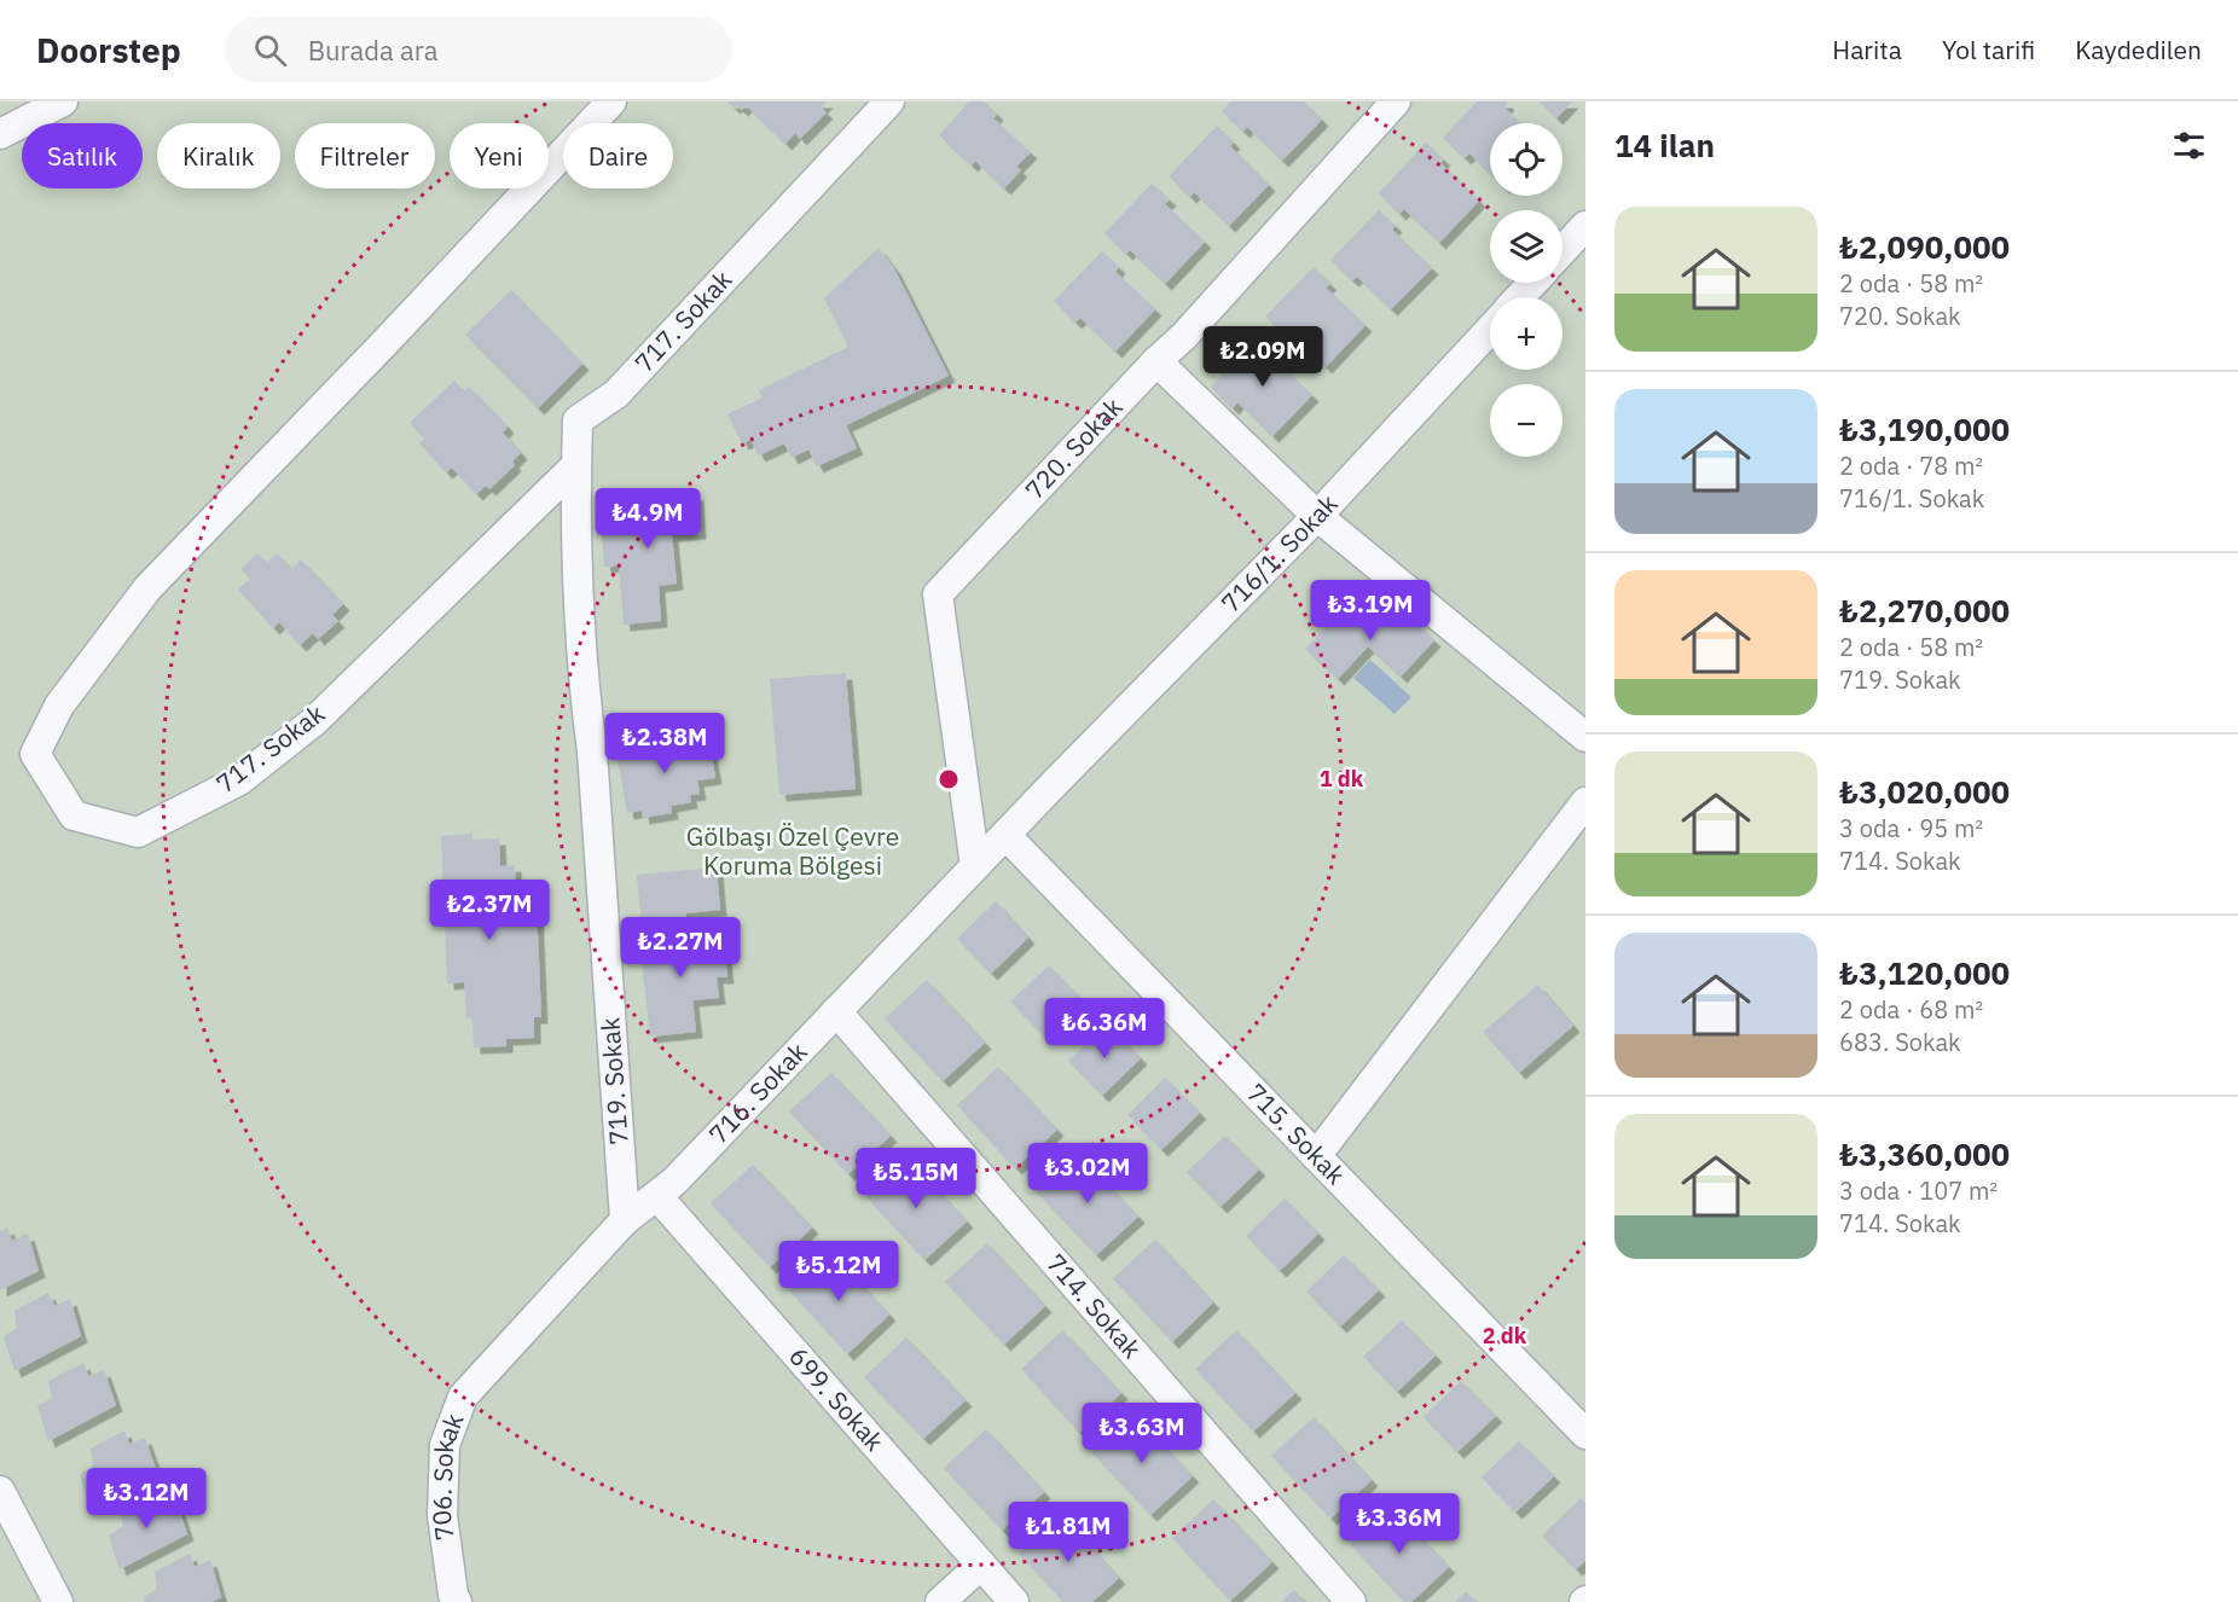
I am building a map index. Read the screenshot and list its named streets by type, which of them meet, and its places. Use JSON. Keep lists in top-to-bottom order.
{
  "streets": {
    "street": [
      "717. Sokak",
      "720. Sokak",
      "716/1. Sokak",
      "719. Sokak",
      "716. Sokak",
      "715. Sokak",
      "714. Sokak",
      "699. Sokak",
      "706. Sokak"
    ]
  },
  "crossings": [
    ["717. Sokak", "719. Sokak"],
    ["720. Sokak", "716. Sokak"],
    ["716/1. Sokak", "716. Sokak"],
    ["719. Sokak", "716. Sokak"],
    ["716. Sokak", "715. Sokak"],
    ["716. Sokak", "714. Sokak"],
    ["716. Sokak", "699. Sokak"],
    ["716. Sokak", "706. Sokak"]
  ],
  "parks": ["Gölbaşı Özel Çevre Koruma Bölgesi"],
  "page": {
    "header": "Doorstep",
    "search": "Burada ara",
    "nav": ["Harita", "Yol tarifi", "Kaydedilen"],
    "heading": "14 ilan",
    "map_buttons": ["+", "−"],
    "chip": [
      "Satılık",
      "Kiralık",
      "Filtreler",
      "Yeni",
      "Daire"
    ],
    "list": [
      {
        "name": "₺2,090,000",
        "note": "2 oda · 58 m² · 720. Sokak"
      },
      {
        "name": "₺3,190,000",
        "note": "2 oda · 78 m² · 716/1. Sokak"
      },
      {
        "name": "₺2,270,000",
        "note": "2 oda · 58 m² · 719. Sokak"
      },
      {
        "name": "₺3,020,000",
        "note": "3 oda · 95 m² · 714. Sokak"
      },
      {
        "name": "₺3,120,000",
        "note": "2 oda · 68 m² · 683. Sokak"
      },
      {
        "name": "₺3,360,000",
        "note": "3 oda · 107 m² · 714. Sokak"
      }
    ],
    "price": [
      "₺2.09M",
      "₺4.9M",
      "₺3.19M",
      "₺2.38M",
      "₺2.37M",
      "₺2.27M",
      "₺6.36M",
      "₺3.02M",
      "₺5.15M",
      "₺5.12M",
      "₺3.63M",
      "₺3.12M",
      "₺3.36M",
      "₺1.81M"
    ]
  },
  "rings": ["1 dk", "2 dk"]
}
